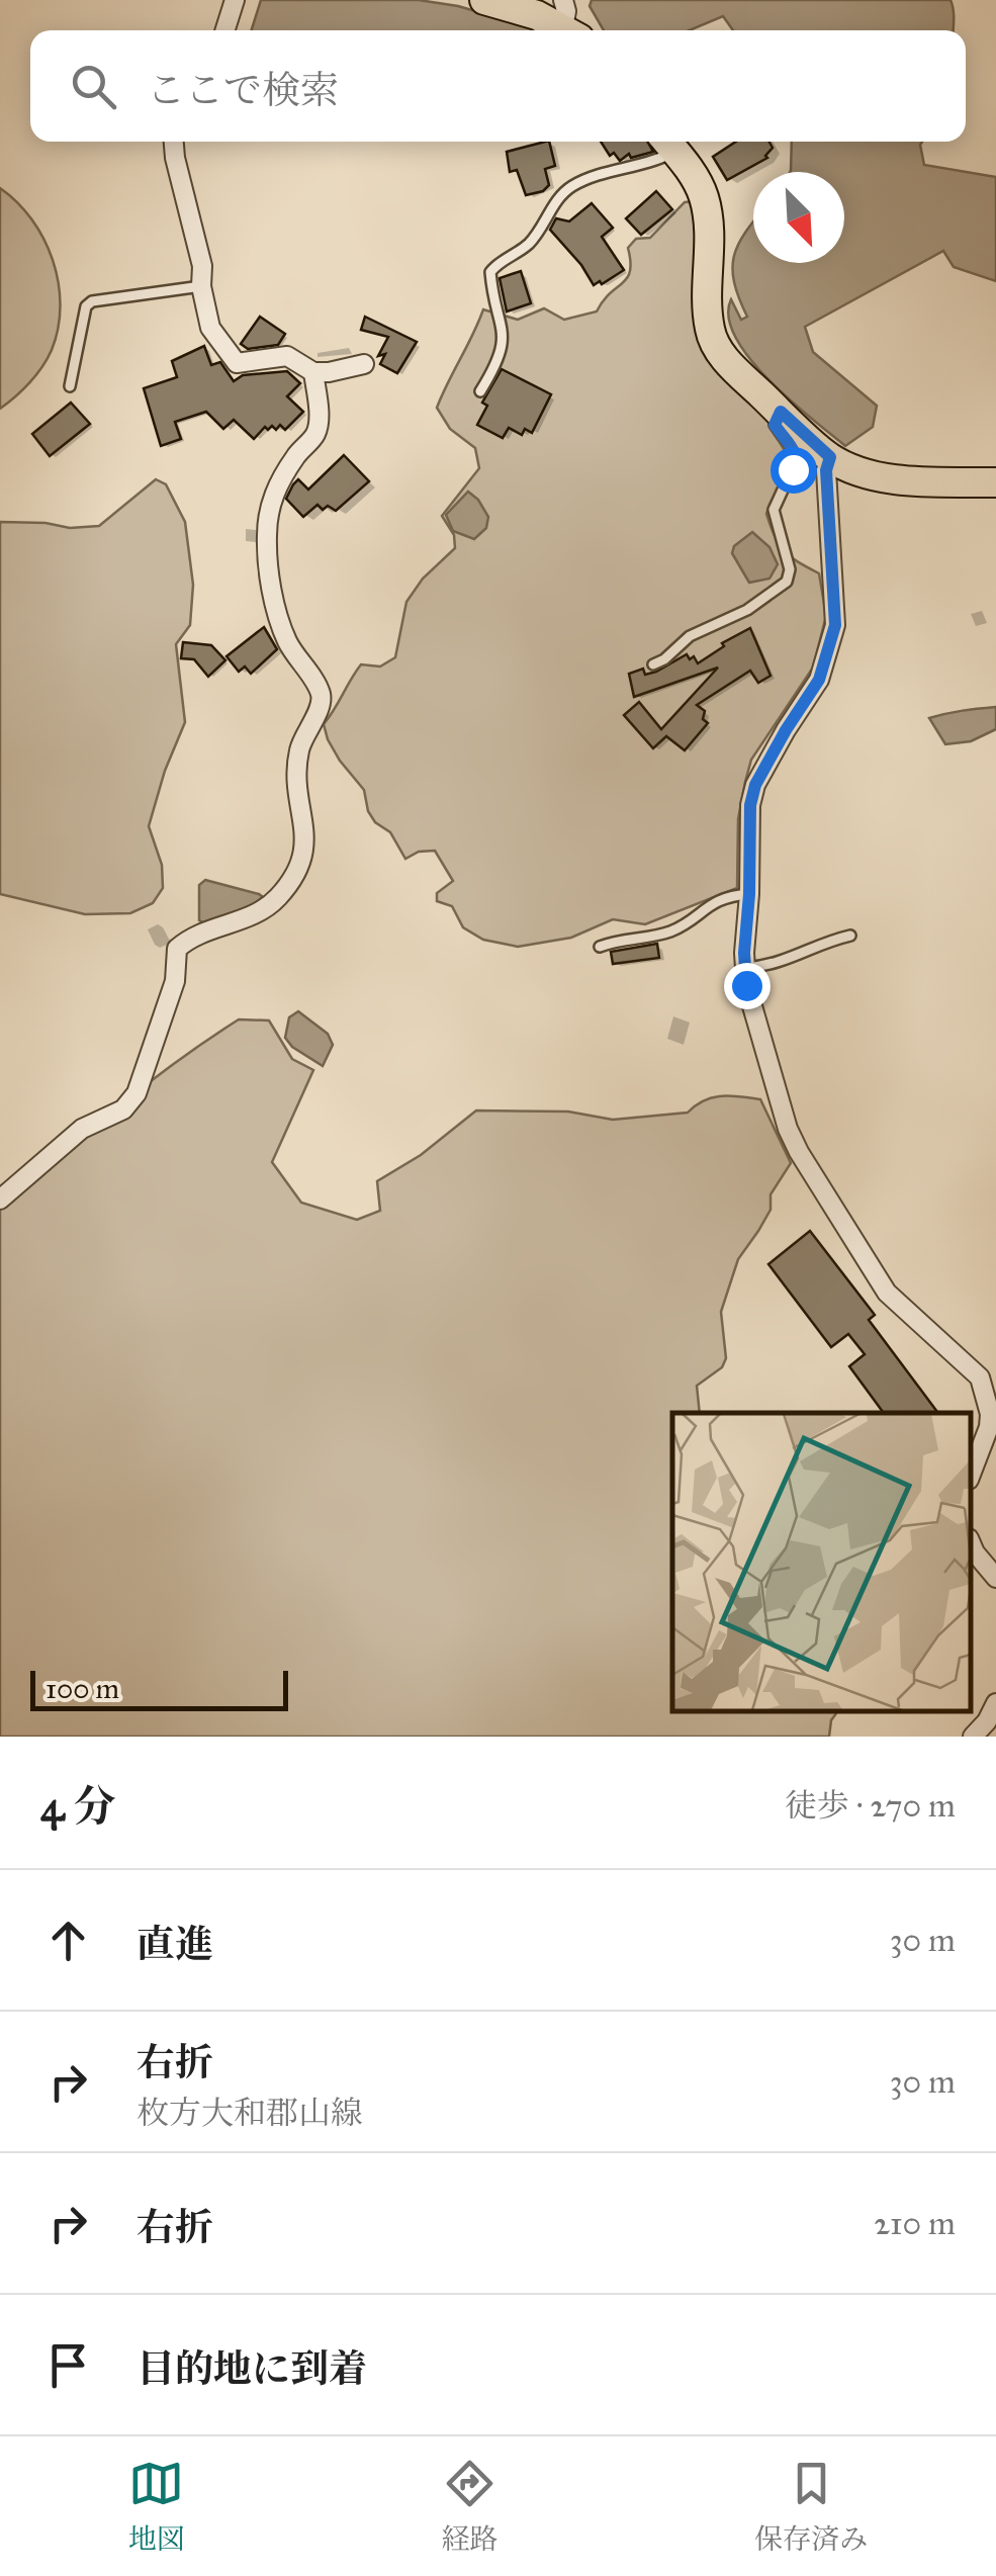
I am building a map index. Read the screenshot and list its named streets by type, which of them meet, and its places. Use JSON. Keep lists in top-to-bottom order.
{
  "scale_bar": "100 m",
  "north": "bottom right",
  "page": {
    "search": "ここで検索",
    "scale": "100 m",
    "heading": ["4 分", "徒歩 · 270 m"],
    "list": [
      ["直進", "30 m"],
      ["右折", "枚方大和郡山線", "30 m"],
      ["右折", "210 m"],
      "目的地に到着"
    ],
    "nav": ["地図", "経路", "保存済み"]
  }
}
